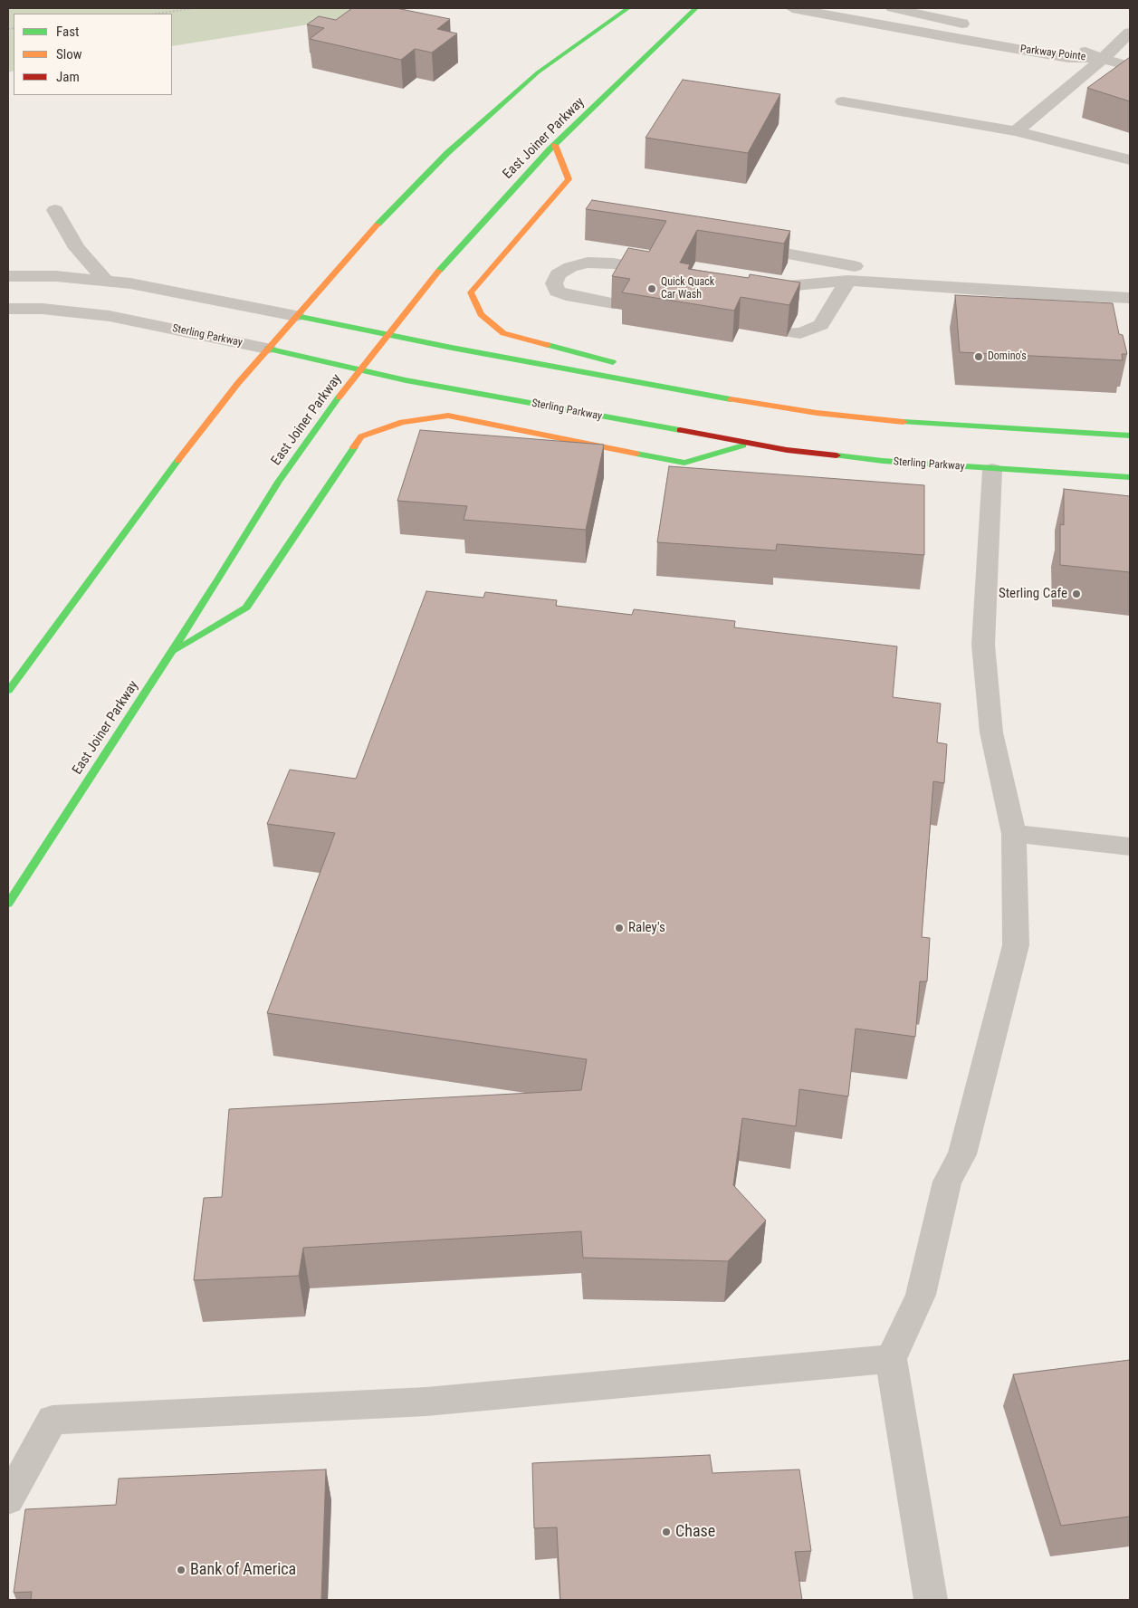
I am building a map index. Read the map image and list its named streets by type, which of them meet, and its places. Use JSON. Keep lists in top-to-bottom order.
{
  "streets": {
    "main road": ["East Joiner Parkway", "Sterling Parkway"],
    "lane": ["Parkway Pointe"]
  },
  "crossings": [
    ["East Joiner Parkway", "Sterling Parkway"]
  ],
  "places": [
    "Quick Quack Car Wash",
    "Domino's",
    "Sterling Cafe",
    "Raley's",
    "Chase",
    "Bank of America"
  ],
  "legend": ["Fast", "Slow", "Jam"]
}
